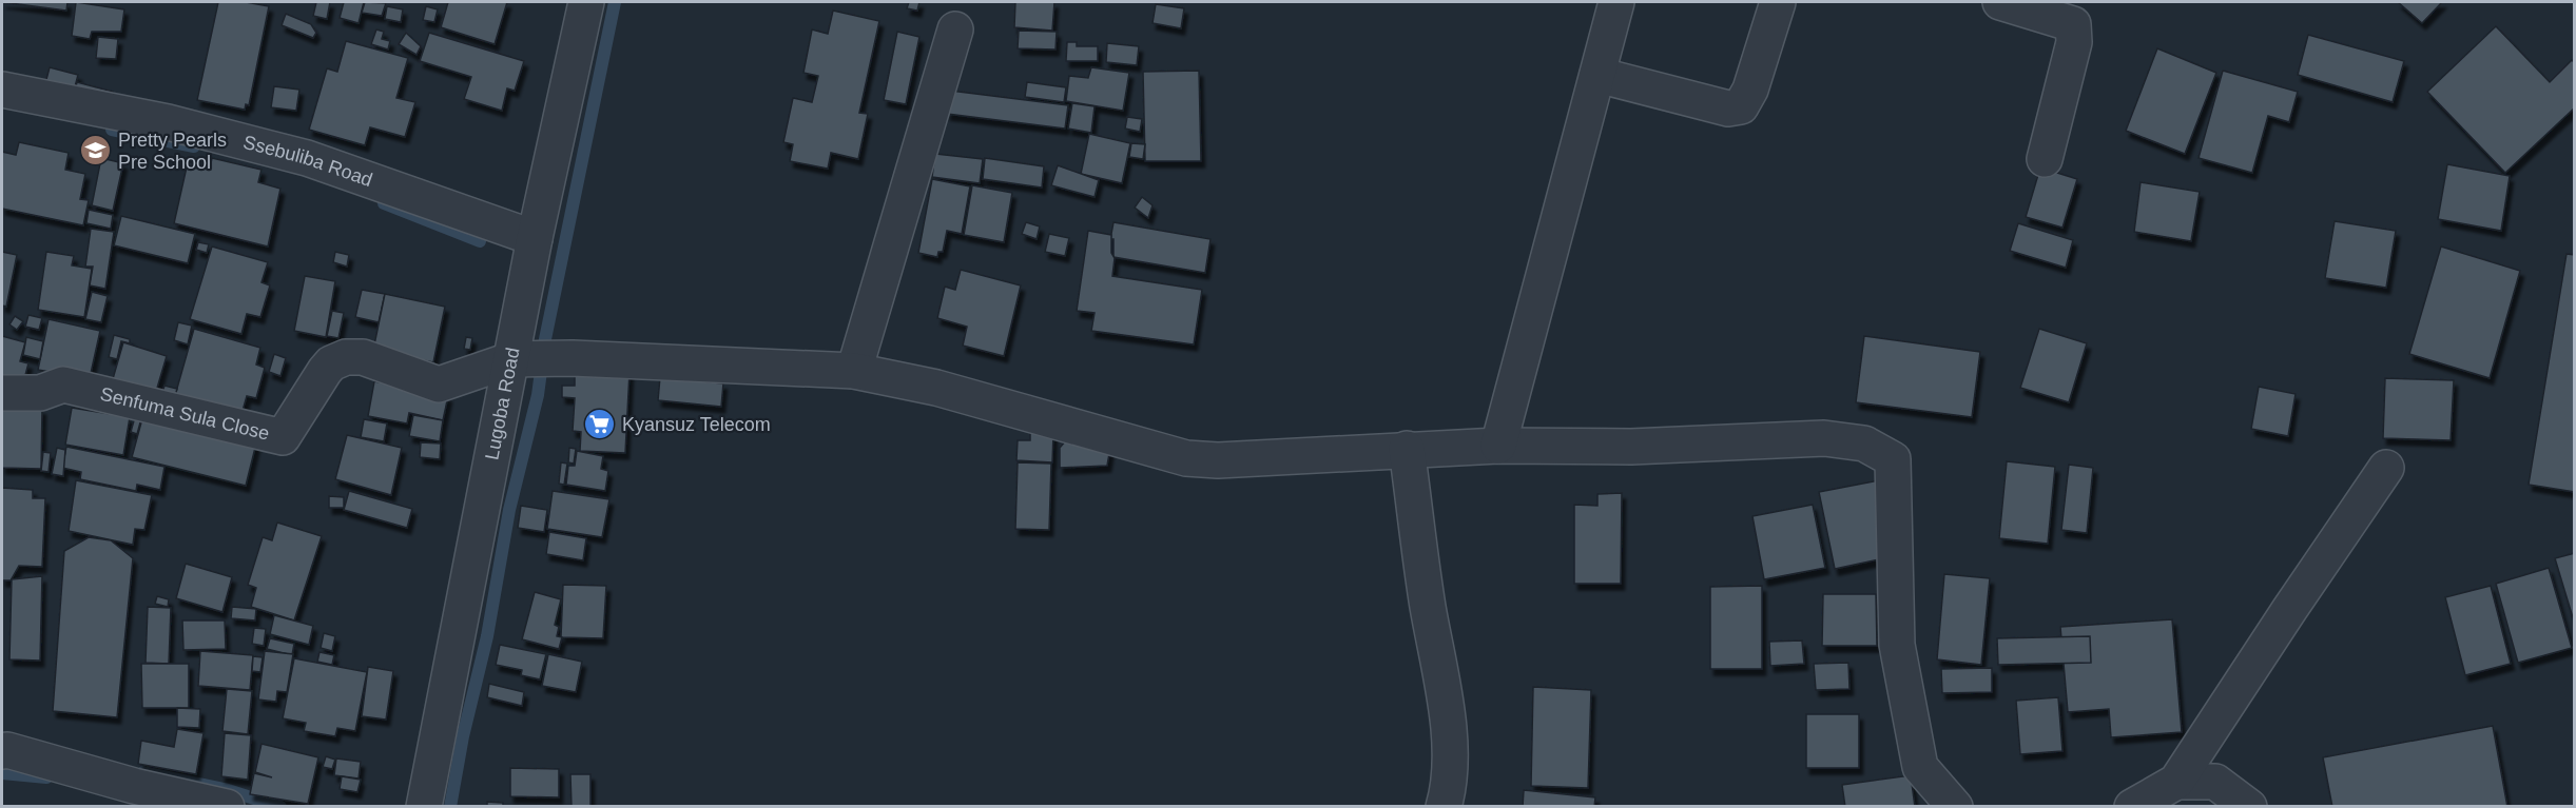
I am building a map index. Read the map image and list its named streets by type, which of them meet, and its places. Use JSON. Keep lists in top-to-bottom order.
{
  "streets": {
    "street": ["Ssebuliba Road", "Lugoba Road", "Senfuma Sula Close"]
  },
  "crossings": [
    ["Ssebuliba Road", "Lugoba Road"],
    ["Lugoba Road", "Senfuma Sula Close"]
  ],
  "places": {
    "school or university": ["Pretty Pearls Pre School"],
    "supermarket": ["Kyansuz Telecom"]
  }
}
